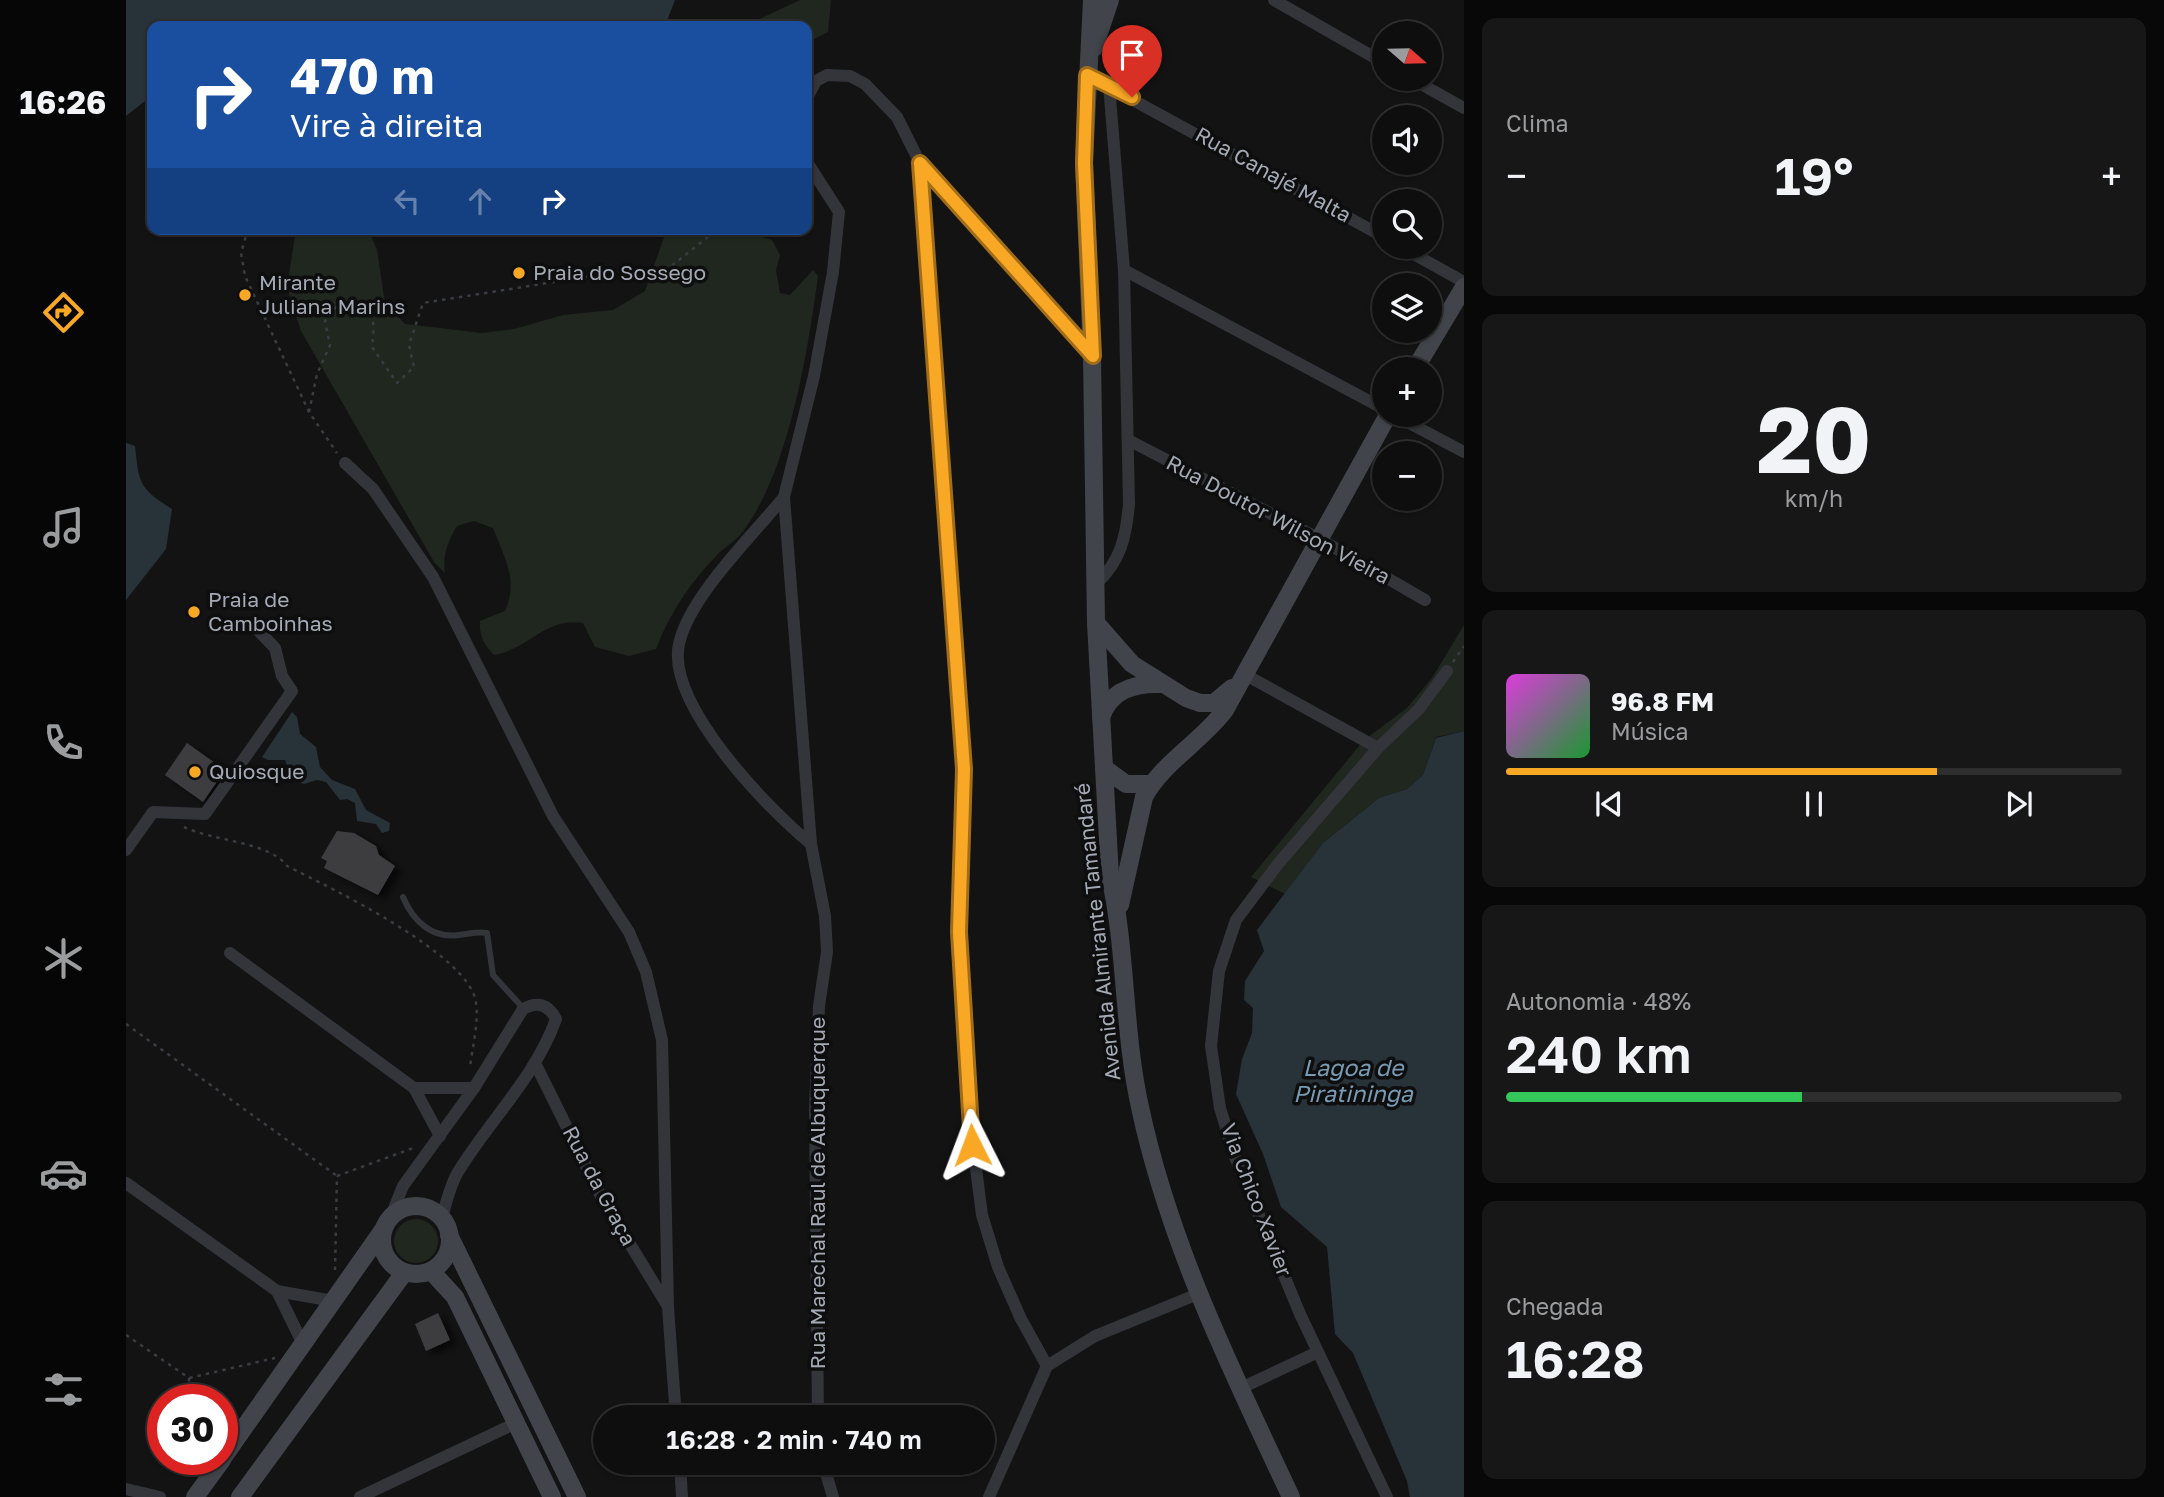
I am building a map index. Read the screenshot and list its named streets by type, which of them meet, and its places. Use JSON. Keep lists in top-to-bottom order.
{
  "streets": {
    "street": [
      "Rua Canajé Malta",
      "Rua Doutor Wilson Vieira",
      "Avenida Almirante Tamandaré",
      "Rua da Graça",
      "Rua Marechal Raul de Albuquerque",
      "Via Chico Xavier"
    ]
  },
  "crossings": [
    ["Rua Canajé Malta", "Avenida Almirante Tamandaré"]
  ],
  "water": ["Lagoa de Piratininga"],
  "places": [
    "Praia do Sossego",
    "Mirante Juliana Marins",
    "Praia de Camboinhas",
    "Quiosque"
  ],
  "north": "right",
  "page": {
    "tabs": "16:26",
    "tile": [
      "Clima",
      ["20", "km/h"],
      ["Autonomia · 48%", "240 km"],
      ["Chegada", "16:28"]
    ],
    "map_buttons": ["+", "−"],
    "turn": ["470 m", "Vire à direita"],
    "heat": ["−", "19°", "+"],
    "song": ["96.8 FM", "Música"],
    "limit": "30",
    "trip": "16:28 · 2 min · 740 m"
  }
}
